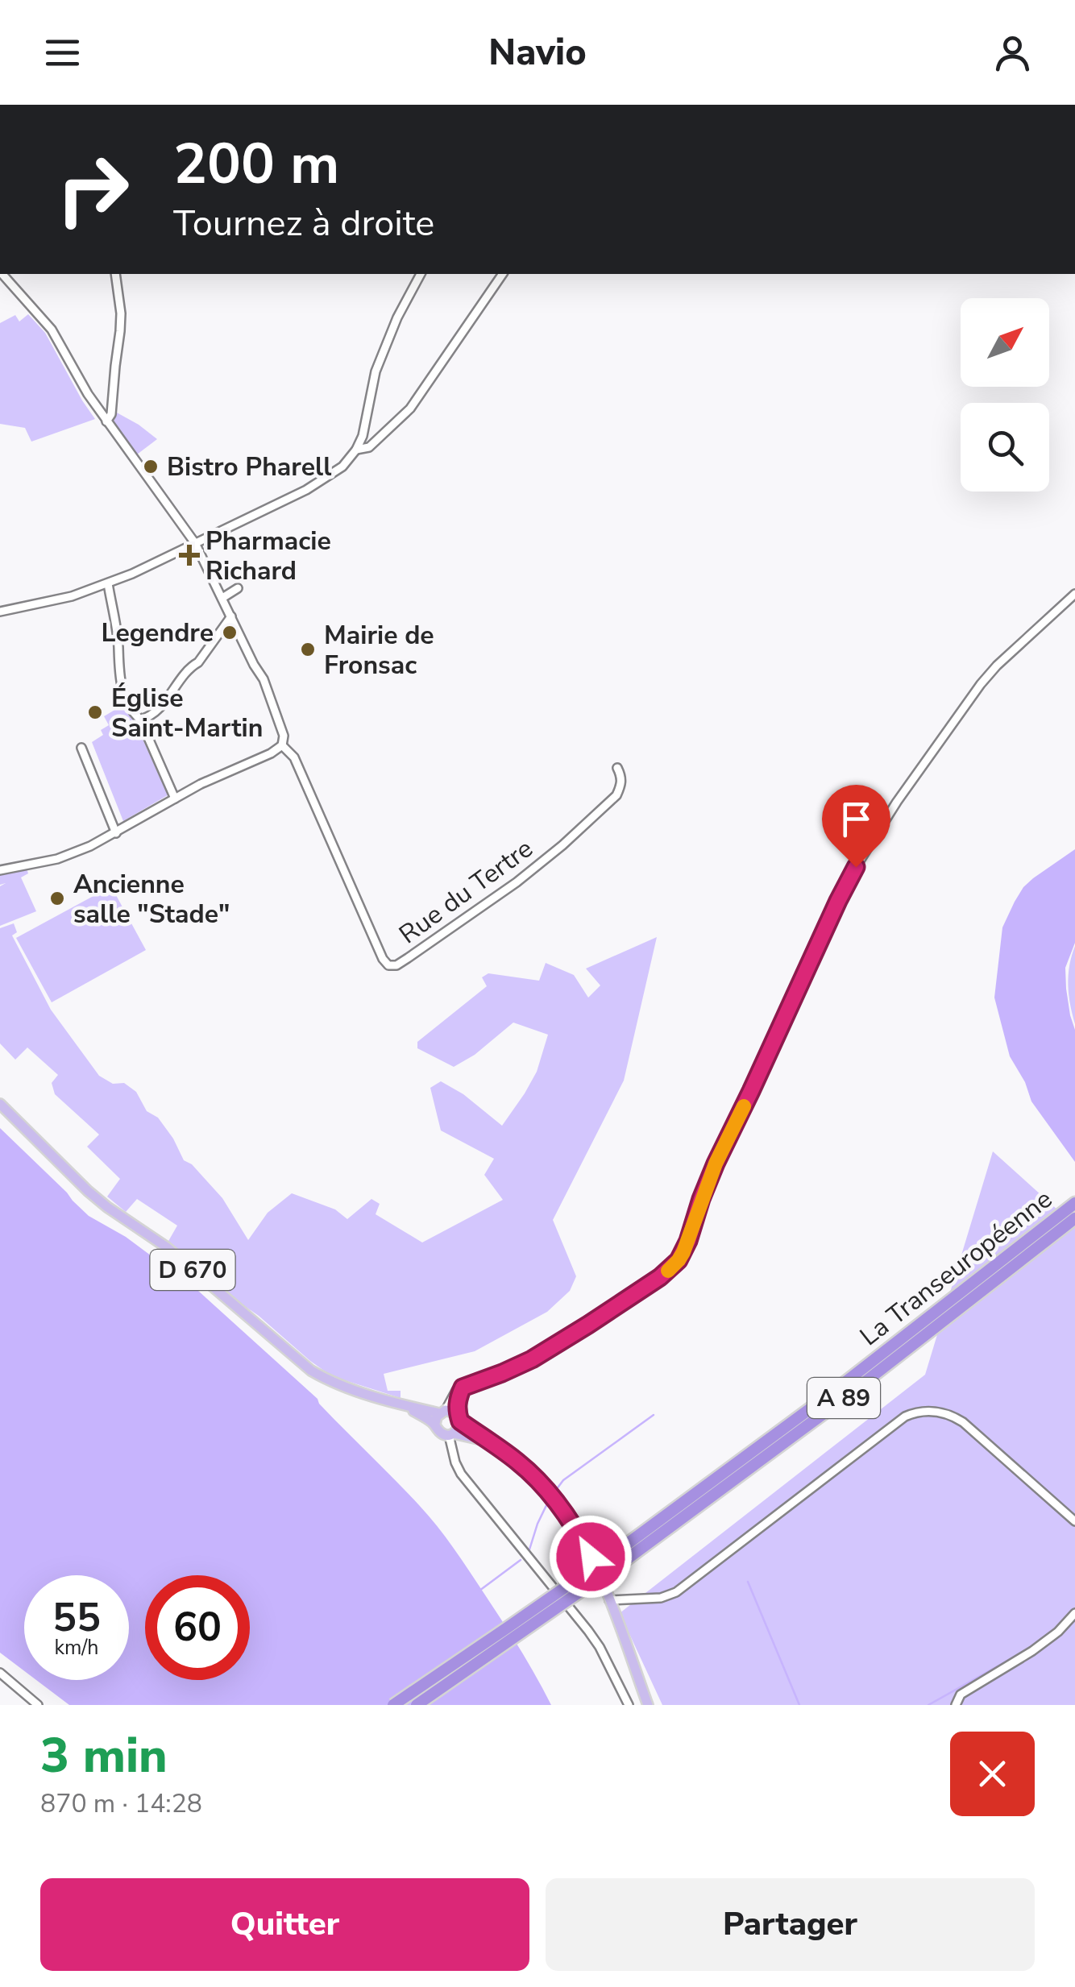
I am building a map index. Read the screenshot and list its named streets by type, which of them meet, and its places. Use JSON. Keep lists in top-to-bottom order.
{
  "streets": {
    "highway": ["La Transeuropéenne", "A 89"],
    "main road": ["D 670"],
    "street": ["Rue du Tertre"]
  },
  "places": {
    "other": [
      "Bistro Pharell",
      "Legendre",
      "Mairie de Fronsac",
      "Église Saint-Martin",
      "Ancienne salle \"Stade\""
    ],
    "health": ["Pharmacie Richard"]
  },
  "north": "top right",
  "page": {
    "header": "Navio",
    "turn": ["200 m", "Tournez à droite"],
    "speed": "55 km/h",
    "limit": "60",
    "heading": ["3 min", "870 m · 14:28"],
    "buttons": ["Quitter", "Partager"]
  }
}
